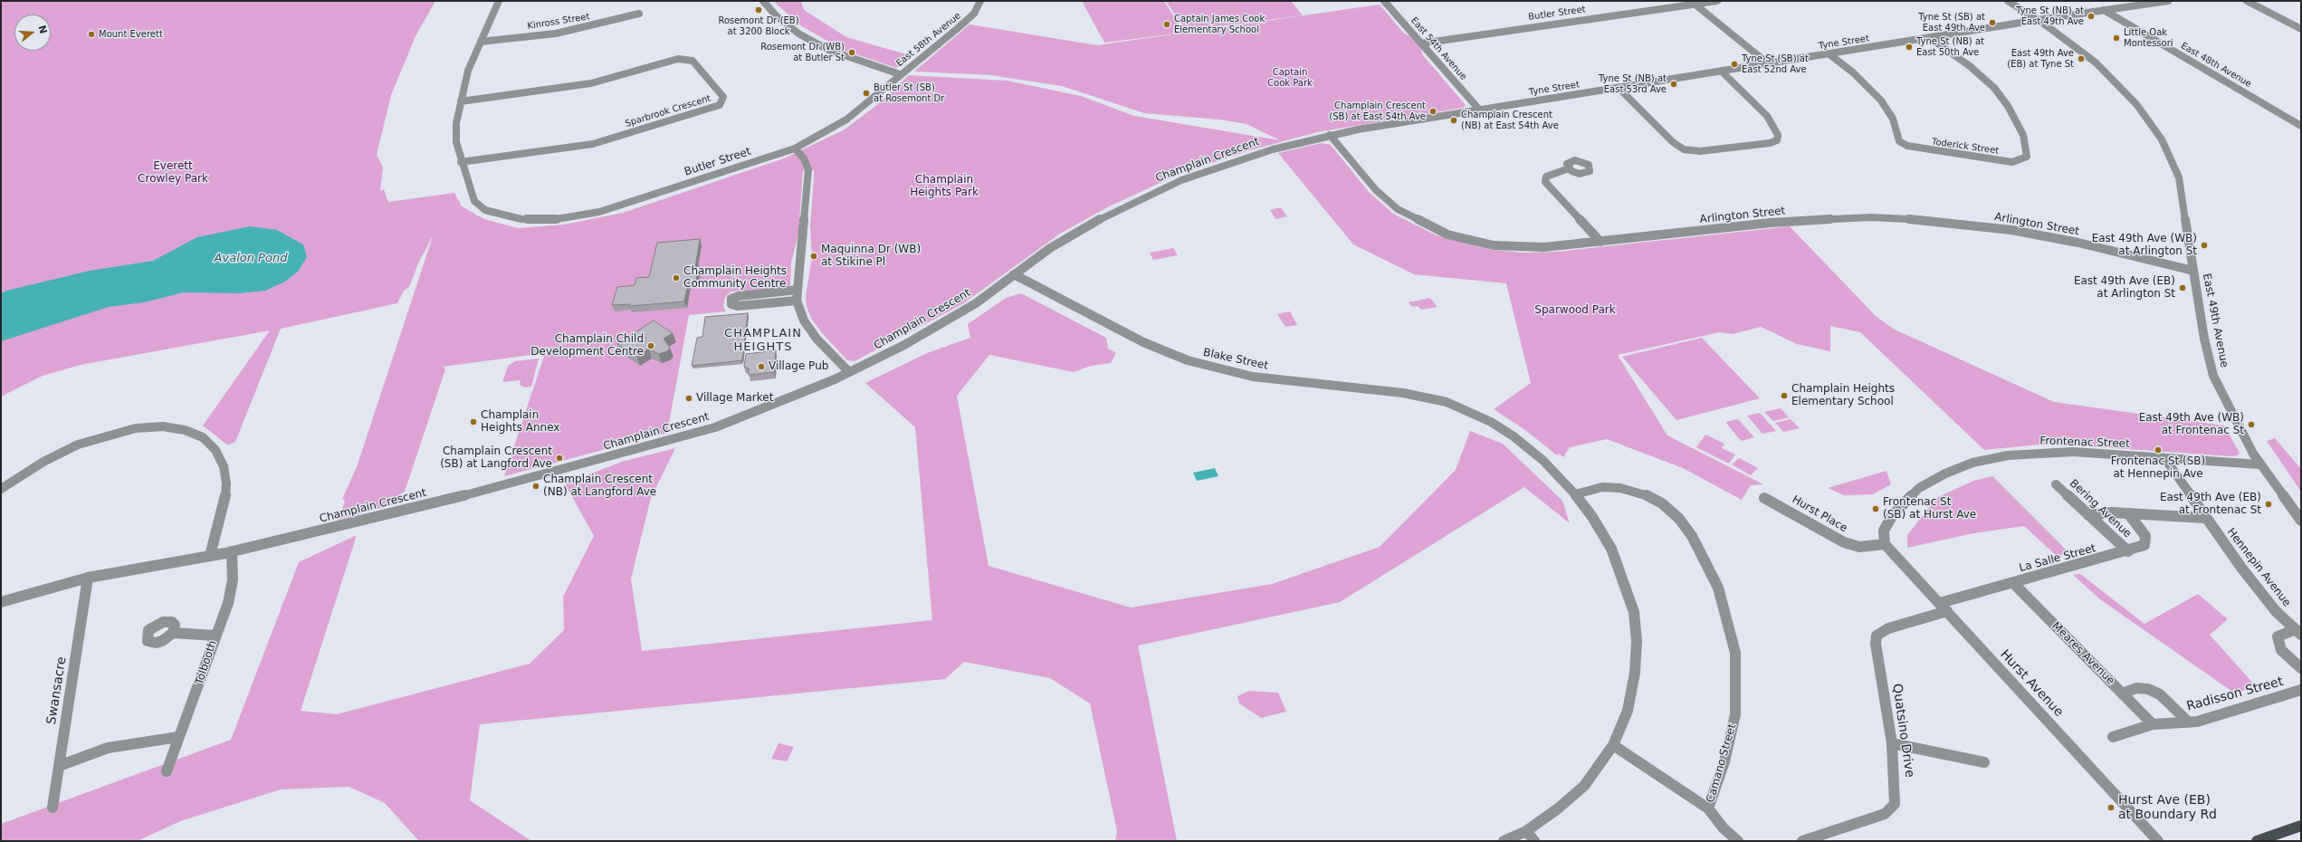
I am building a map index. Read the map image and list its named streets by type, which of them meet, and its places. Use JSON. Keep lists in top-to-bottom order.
{
  "streets": {
    "street": [
      "Butler Street",
      "Kinross Street",
      "East 58th Avenue",
      "Tyne Street",
      "East 54th Avenue",
      "East 48th Avenue",
      "Sparbrook Crescent",
      "Toderick Street",
      "Champlain Crescent",
      "Arlington Street",
      "East 49th Avenue",
      "Blake Street",
      "Frontenac Street",
      "Bering Avenue",
      "Hurst Place",
      "La Salle Street",
      "Hennepin Avenue",
      "Meares Avenue",
      "Tolbooth",
      "Hurst Avenue",
      "Swansacre",
      "Radisson Street",
      "Quatsino Drive",
      "Camano Street"
    ]
  },
  "crossings": [
    ["Butler Street", "Kinross Street"],
    ["Butler Street", "East 58th Avenue"],
    ["Butler Street", "East 54th Avenue"],
    ["Butler Street", "Sparbrook Crescent"],
    ["Tyne Street", "East 54th Avenue"],
    ["Tyne Street", "East 48th Avenue"],
    ["Tyne Street", "Toderick Street"],
    ["Tyne Street", "Champlain Crescent"],
    ["Tyne Street", "East 49th Avenue"],
    ["East 54th Avenue", "Champlain Crescent"],
    ["Champlain Crescent", "Arlington Street"],
    ["Champlain Crescent", "Blake Street"],
    ["Champlain Crescent", "Tolbooth"],
    ["Champlain Crescent", "Swansacre"],
    ["Arlington Street", "East 49th Avenue"],
    ["East 49th Avenue", "Frontenac Street"],
    ["Blake Street", "Camano Street"],
    ["Frontenac Street", "Hurst Place"],
    ["Frontenac Street", "Hennepin Avenue"],
    ["Frontenac Street", "Hurst Avenue"],
    ["Bering Avenue", "La Salle Street"],
    ["Hurst Place", "Hurst Avenue"],
    ["La Salle Street", "Meares Avenue"],
    ["La Salle Street", "Hurst Avenue"],
    ["La Salle Street", "Quatsino Drive"],
    ["Meares Avenue", "Radisson Street"],
    ["Hurst Avenue", "Quatsino Drive"]
  ],
  "districts": ["CHAMPLAIN HEIGHTS"],
  "water": ["Avalon Pond"],
  "parks": [
    "Captain Cook Park",
    "Everett Crowley Park",
    "Champlain Heights Park",
    "Sparwood Park"
  ],
  "places": [
    "Rosemont Dr (EB) at 3200 Block",
    "Tyne St (NB) at East 49th Ave",
    "Tyne St (SB) at East 49th Ave",
    "Captain James Cook Elementary School",
    "Mount Everett",
    "Little Oak Montessori",
    "Tyne St (NB) at East 50th Ave",
    "Rosemont Dr (WB) at Butler St",
    "East 49th Ave (EB) at Tyne St",
    "Tyne St (SB) at East 52nd Ave",
    "Tyne St (NB) at East 53rd Ave",
    "Butler St (SB) at Rosemont Dr",
    "Champlain Crescent (SB) at East 54th Ave",
    "Champlain Crescent (NB) at East 54th Ave",
    "East 49th Ave (WB) at Arlington St",
    "Maquinna Dr (WB) at Stikine Pl",
    "Champlain Heights Community Centre",
    "East 49th Ave (EB) at Arlington St",
    "Champlain Child Development Centre",
    "Village Pub",
    "Champlain Heights Elementary School",
    "Village Market",
    "Champlain Heights Annex",
    "East 49th Ave (WB) at Frontenac St",
    "Frontenac St (SB) at Hennepin Ave",
    "Champlain Crescent (SB) at Langford Ave",
    "Champlain Crescent (NB) at Langford Ave",
    "East 49th Ave (EB) at Frontenac St",
    "Frontenac St (SB) at Hurst Ave",
    "Hurst Ave (EB) at Boundary Rd"
  ],
  "north": "right"
}
